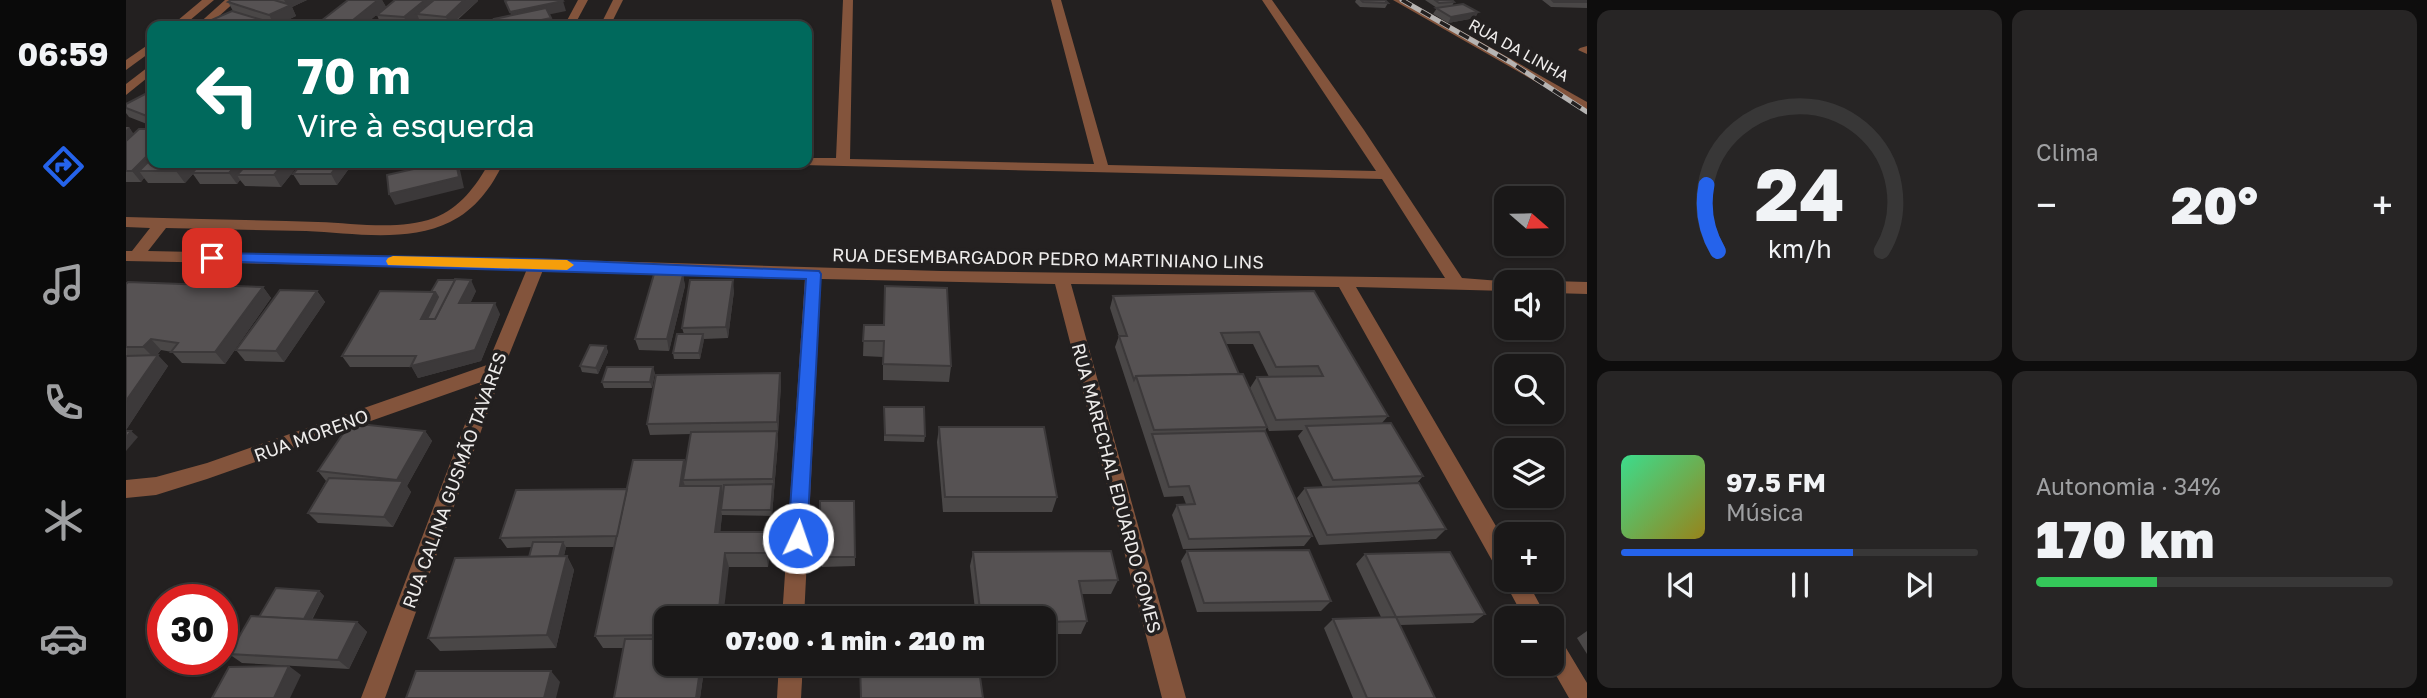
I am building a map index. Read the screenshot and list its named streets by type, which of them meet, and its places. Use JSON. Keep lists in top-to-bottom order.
{
  "streets": {
    "street": [
      "RUA DA LINHA",
      "RUA DESEMBARGADOR PEDRO MARTINIANO LINS",
      "RUA MORENO",
      "RUA CALINA GUSMÃO TAVARES",
      "RUA MARECHAL EDUARDO GOMES"
    ]
  },
  "crossings": [
    ["RUA DESEMBARGADOR PEDRO MARTINIANO LINS", "RUA CALINA GUSMÃO TAVARES"],
    ["RUA DESEMBARGADOR PEDRO MARTINIANO LINS", "RUA MARECHAL EDUARDO GOMES"],
    ["RUA MORENO", "RUA CALINA GUSMÃO TAVARES"]
  ],
  "north": "right",
  "page": {
    "tabs": "06:59",
    "tile": [
      "Clima",
      ["Autonomia · 34%", "170 km"]
    ],
    "turn": ["70 m", "Vire à esquerda"],
    "heat": ["−", "20°", "+"],
    "map_buttons": ["+", "−"],
    "song": ["97.5 FM", "Música"],
    "limit": "30",
    "trip": "07:00 · 1 min · 210 m",
    "gauge": ["24", "km/h"]
  }
}
